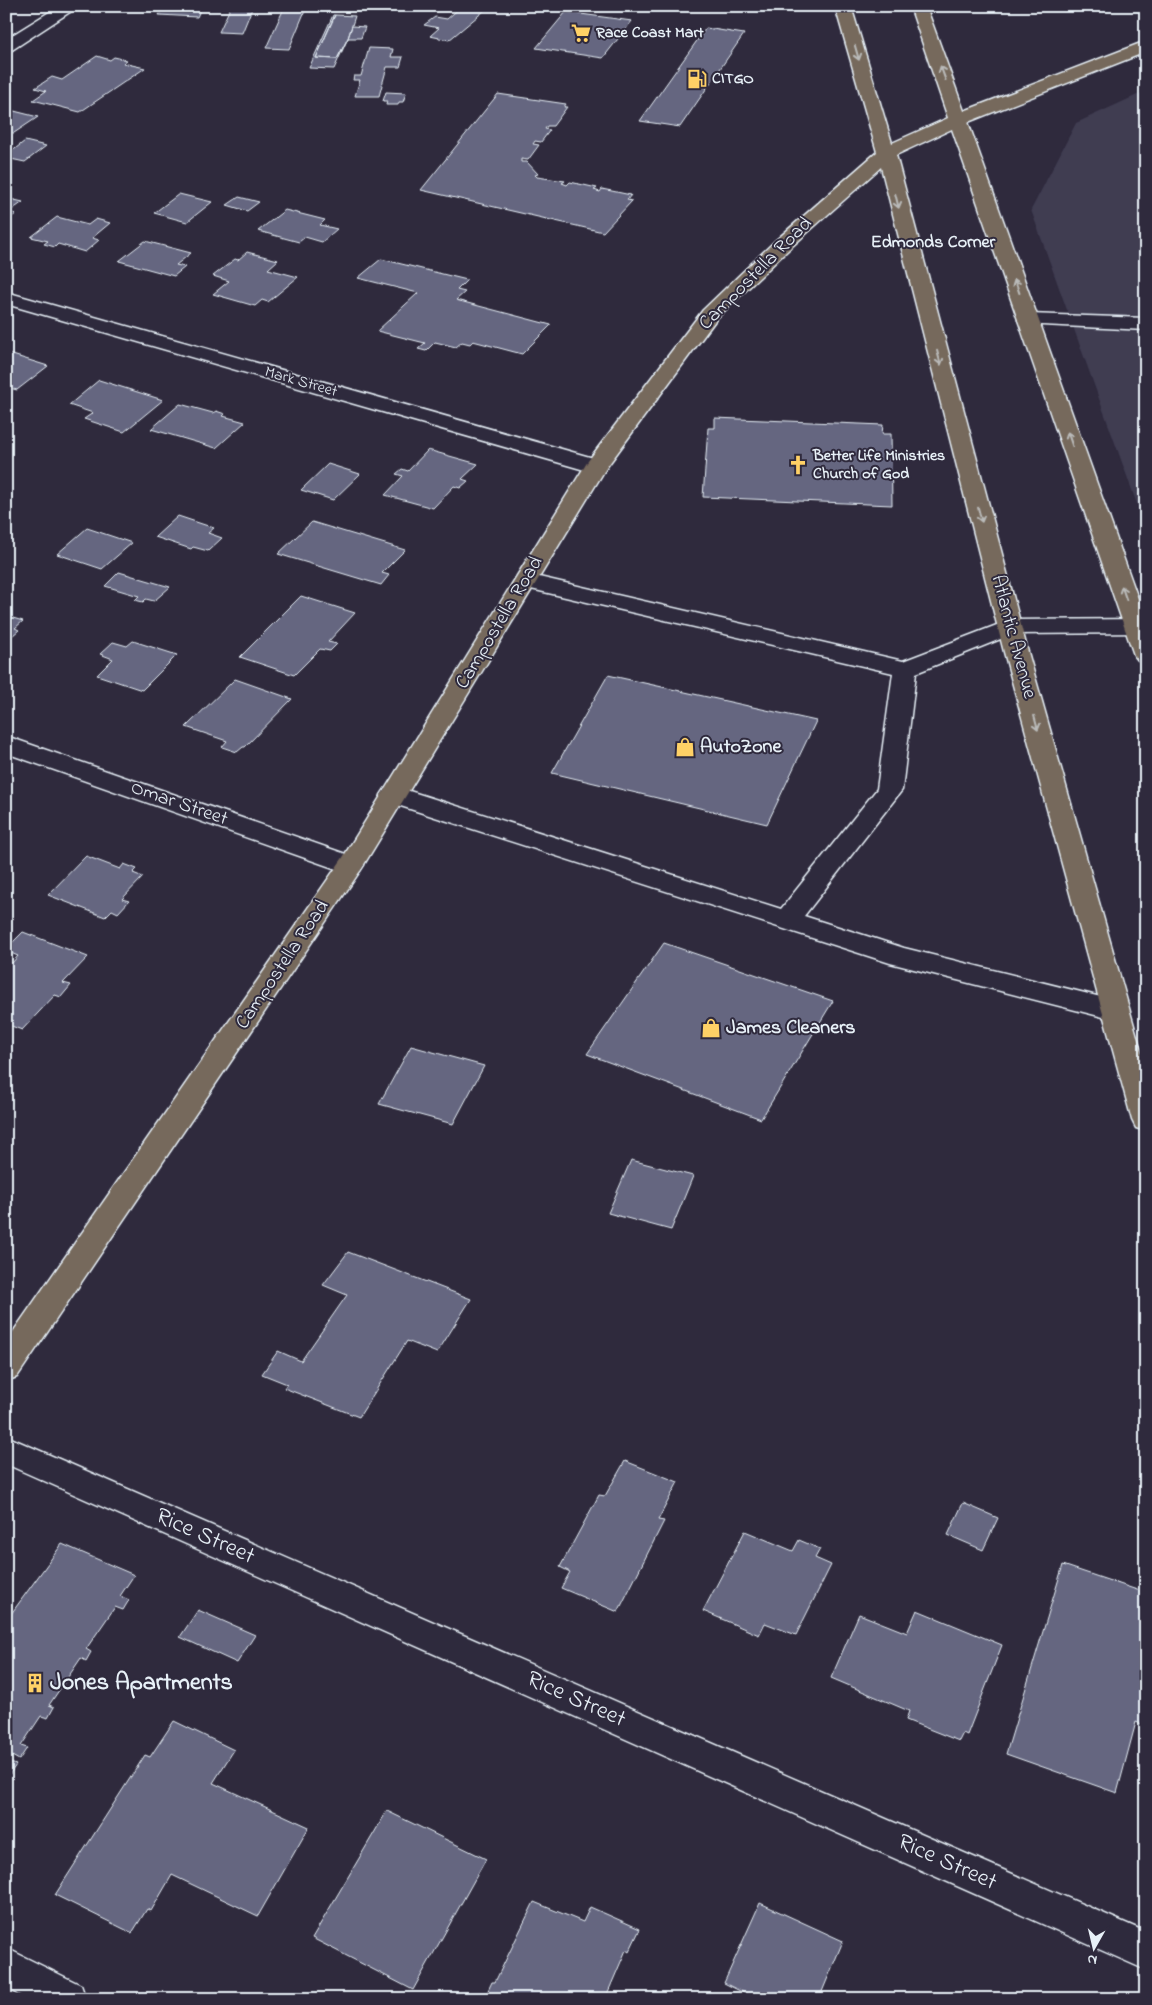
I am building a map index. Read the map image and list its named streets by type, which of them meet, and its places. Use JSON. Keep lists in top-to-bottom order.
{
  "streets": {
    "main road": ["Campostella Road", "Atlantic Avenue"],
    "street": ["Mark Street", "Omar Street", "Rice Street"]
  },
  "crossings": [
    ["Campostella Road", "Mark Street"],
    ["Campostella Road", "Atlantic Avenue"],
    ["Campostella Road", "Omar Street"]
  ],
  "districts": ["Edmonds Corner"],
  "places": {
    "supermarket": ["Race Coast Mart"],
    "fuel station": ["CITGO"],
    "church": ["Better Life Ministries Church of God"],
    "shop": ["AutoZone", "James Cleaners"],
    "building": ["Jones Apartments"]
  },
  "north": "bottom"
}
